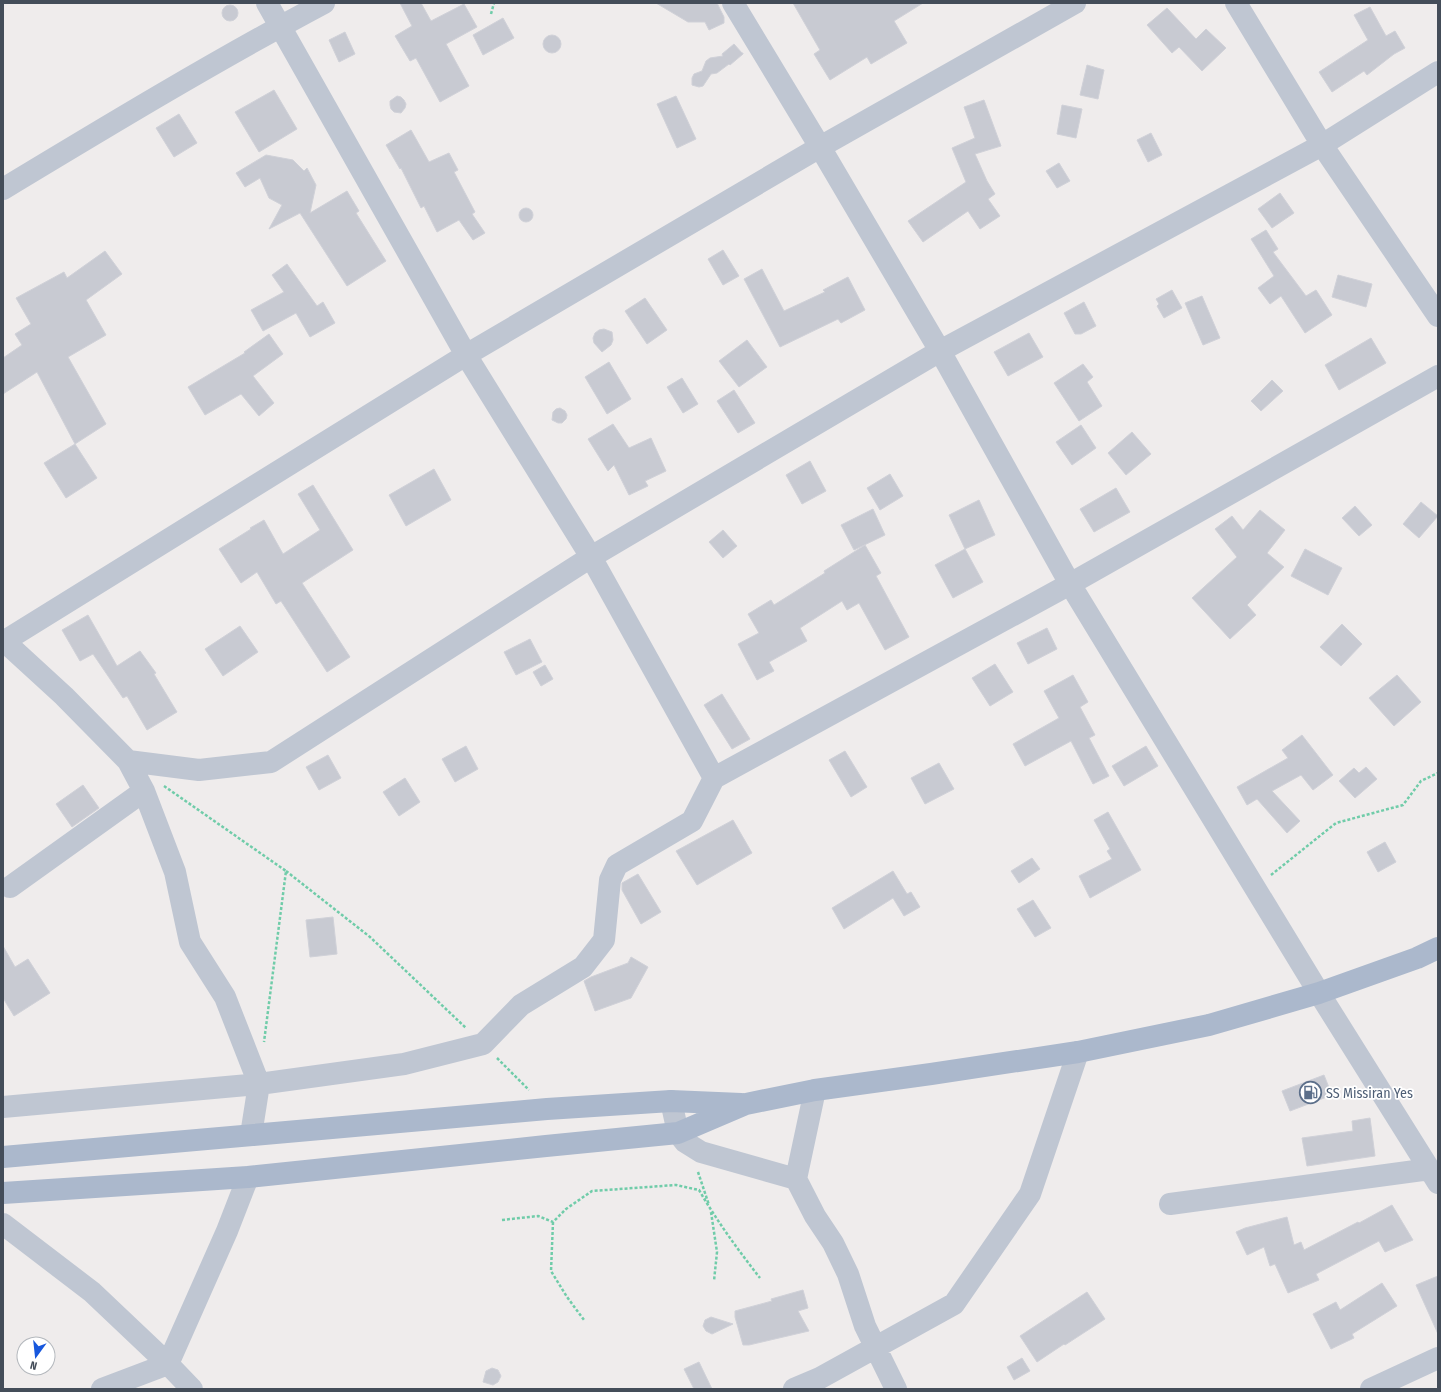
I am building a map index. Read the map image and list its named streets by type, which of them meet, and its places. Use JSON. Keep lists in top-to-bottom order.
{
  "places": {
    "fuel station": ["SS Missiran Yes"]
  },
  "north": "bottom"
}
